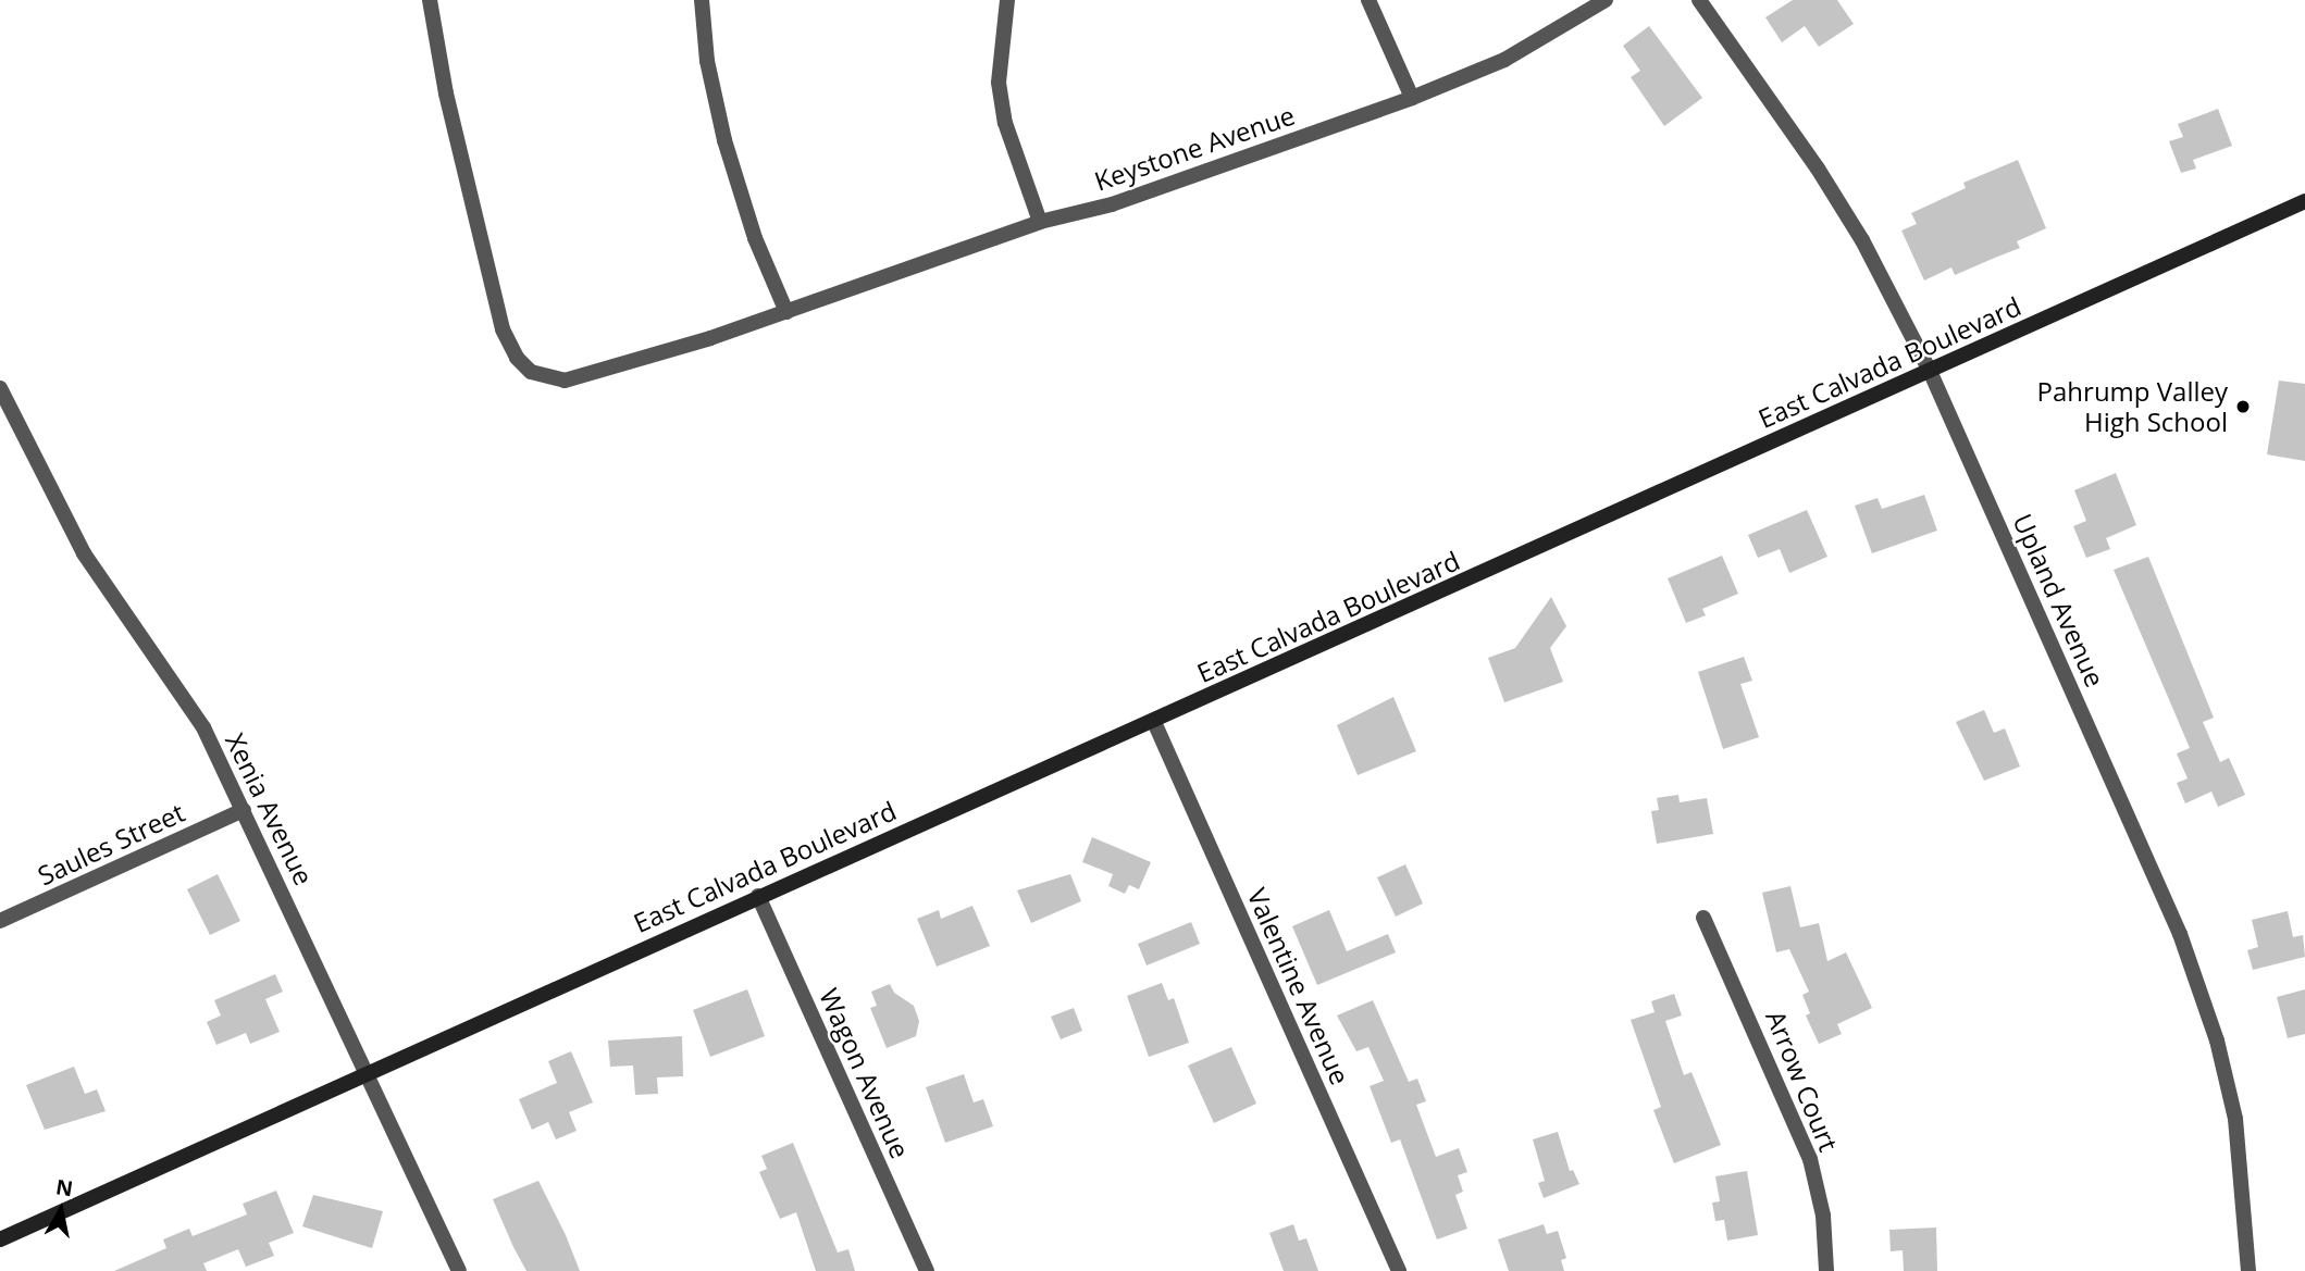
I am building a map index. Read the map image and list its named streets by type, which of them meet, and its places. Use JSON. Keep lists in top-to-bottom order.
{
  "streets": {
    "main road": ["East Calvada Boulevard"],
    "street": [
      "Keystone Avenue",
      "Upland Avenue",
      "Xenia Avenue",
      "Saules Street",
      "Valentine Avenue",
      "Wagon Avenue",
      "Arrow Court"
    ]
  },
  "crossings": [
    ["East Calvada Boulevard", "Upland Avenue"],
    ["East Calvada Boulevard", "Xenia Avenue"],
    ["East Calvada Boulevard", "Valentine Avenue"],
    ["East Calvada Boulevard", "Wagon Avenue"],
    ["Xenia Avenue", "Saules Street"]
  ],
  "places": ["Pahrump Valley High School"],
  "north": "top"
}
